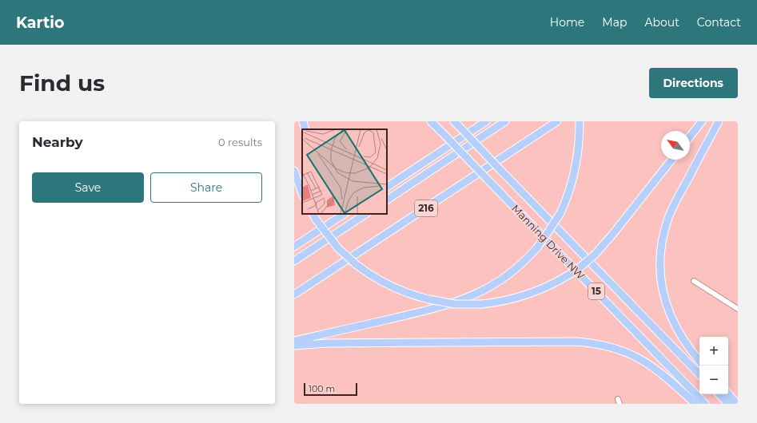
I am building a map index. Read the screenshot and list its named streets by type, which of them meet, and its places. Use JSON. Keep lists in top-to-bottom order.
{
  "streets": {
    "highway": ["216", "Manning Drive NW", "15"]
  },
  "scale_bar": "100 m",
  "north": "top left",
  "page": {
    "header": "Kartio",
    "nav": [
      "Home",
      "Map",
      "About",
      "Contact"
    ],
    "buttons": [
      "Directions",
      ["Save", "Share"]
    ],
    "title": "Find us",
    "heading": ["Nearby", "0 results"],
    "map_buttons": ["+", "−"],
    "scale": "100 m"
  }
}
